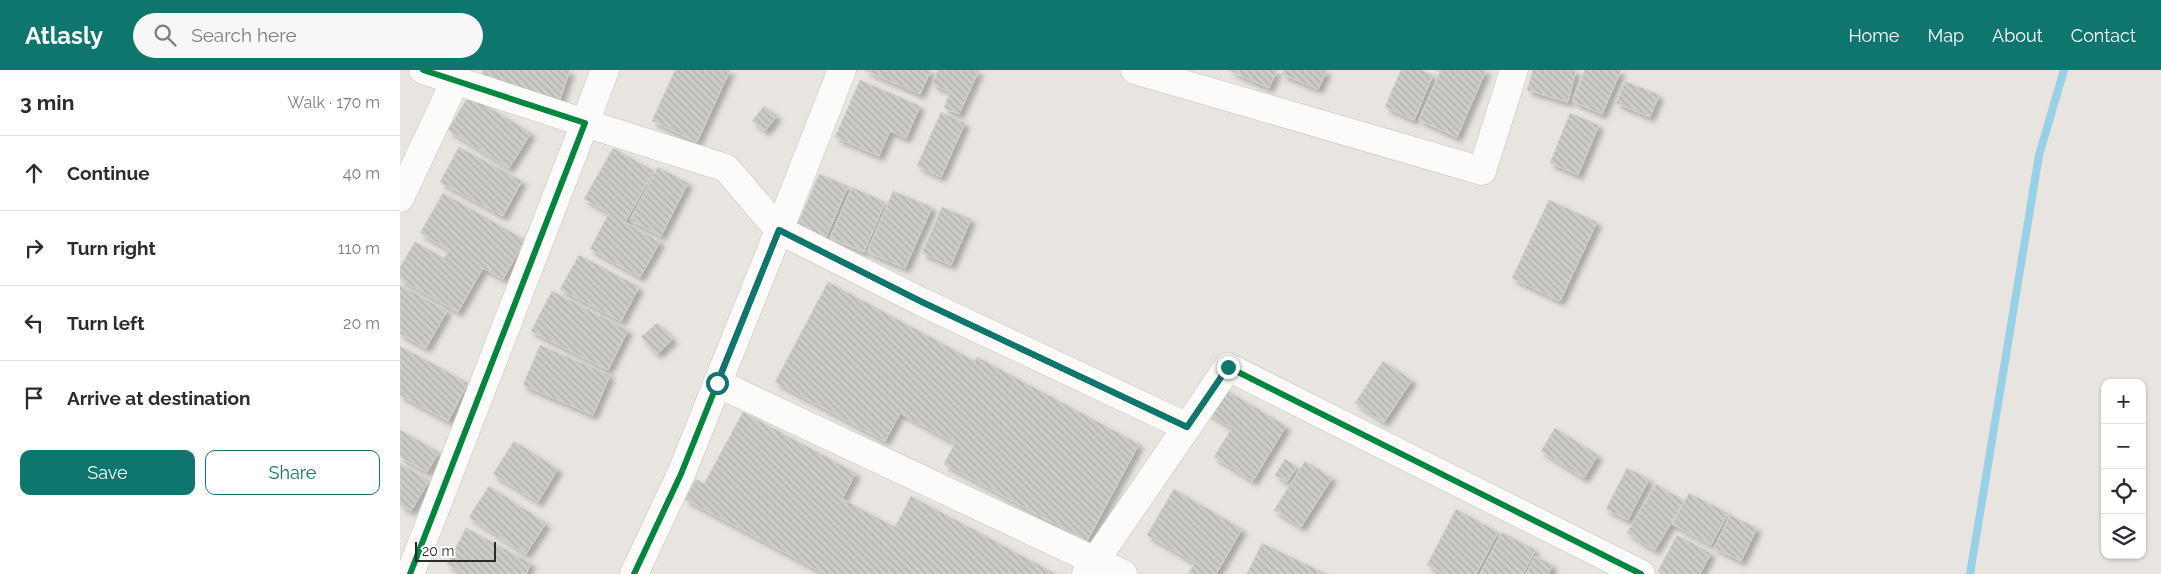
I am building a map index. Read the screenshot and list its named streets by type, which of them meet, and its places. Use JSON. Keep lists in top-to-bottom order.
{
  "scale_bar": "20 m",
  "page": {
    "header": "Atlasly",
    "search": "Search here",
    "nav": [
      "Home",
      "Map",
      "About",
      "Contact"
    ],
    "heading": ["3 min", "Walk · 170 m"],
    "list": [
      ["Continue", "40 m"],
      ["Turn right", "110 m"],
      ["Turn left", "20 m"],
      "Arrive at destination"
    ],
    "map_buttons": ["+", "−"],
    "buttons": ["Save", "Share"],
    "scale": "20 m"
  }
}
